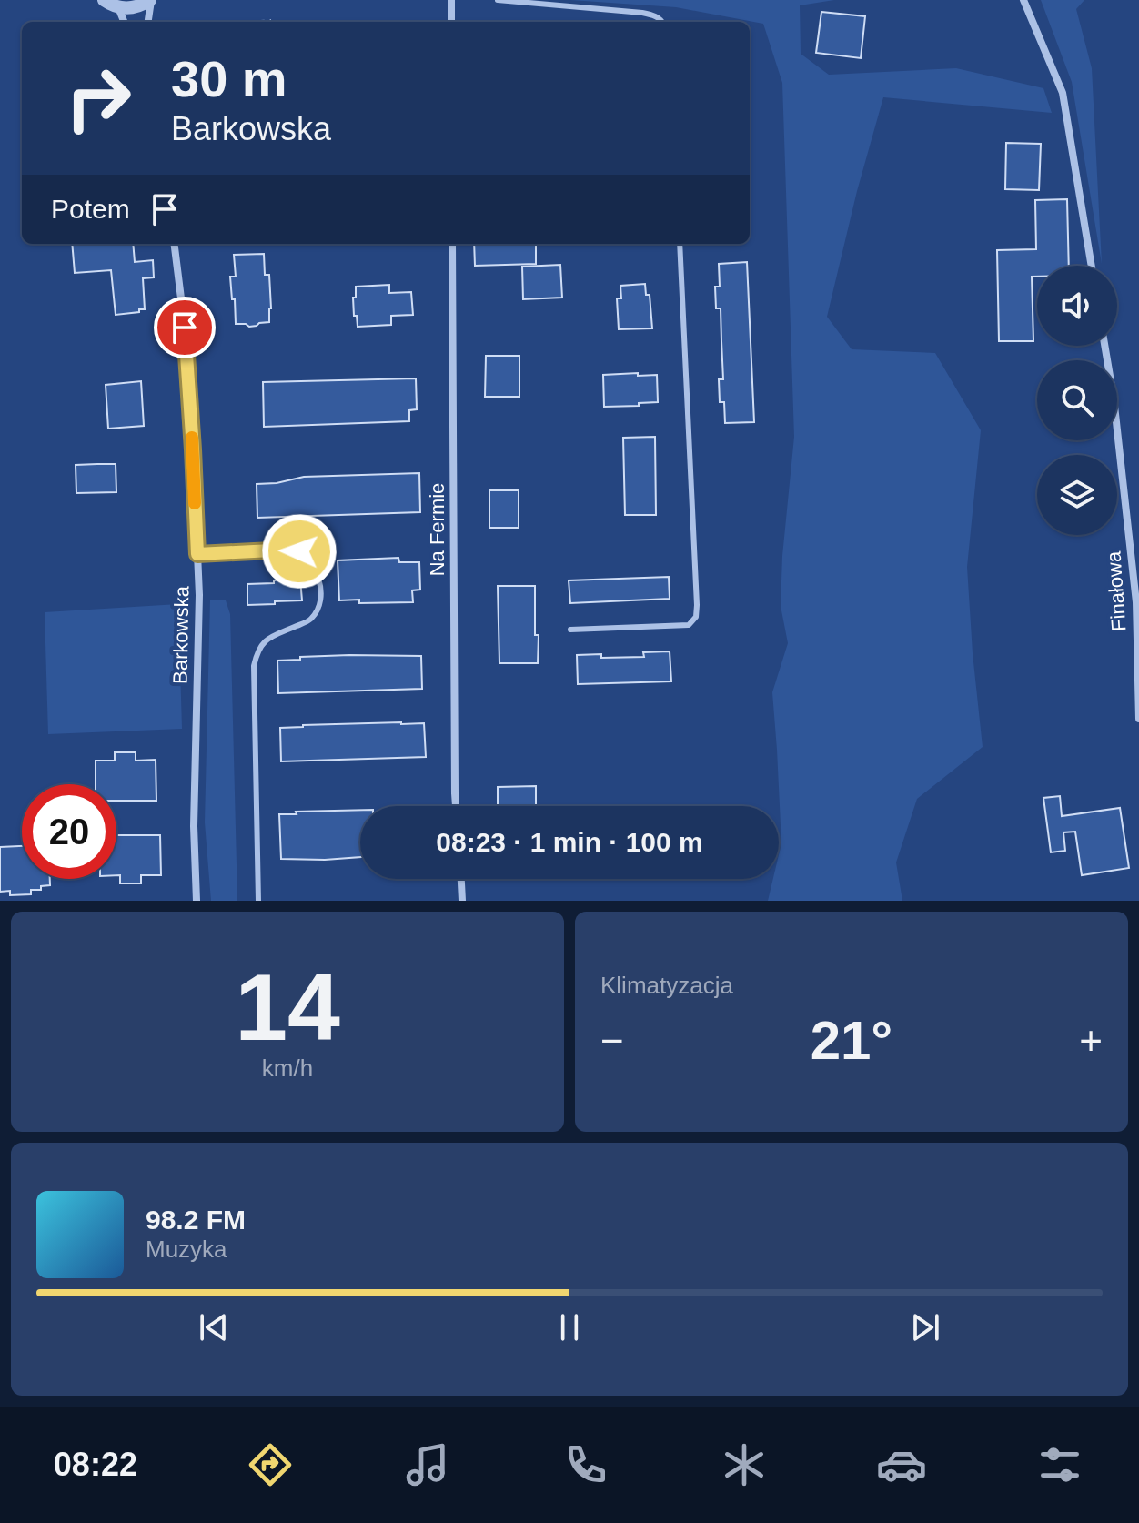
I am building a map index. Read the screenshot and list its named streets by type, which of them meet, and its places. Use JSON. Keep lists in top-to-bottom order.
{
  "streets": {
    "street": ["Na Fermie", "Finałowa", "Barkowska"]
  },
  "page": {
    "turn": ["30 m", "Barkowska"],
    "then": "Potem",
    "limit": "20",
    "trip": "08:23 · 1 min · 100 m",
    "tile": [
      ["14", "km/h"],
      "Klimatyzacja"
    ],
    "heat": ["−", "21°", "+"],
    "song": ["98.2 FM", "Muzyka"],
    "tabs": "08:22"
  }
}
